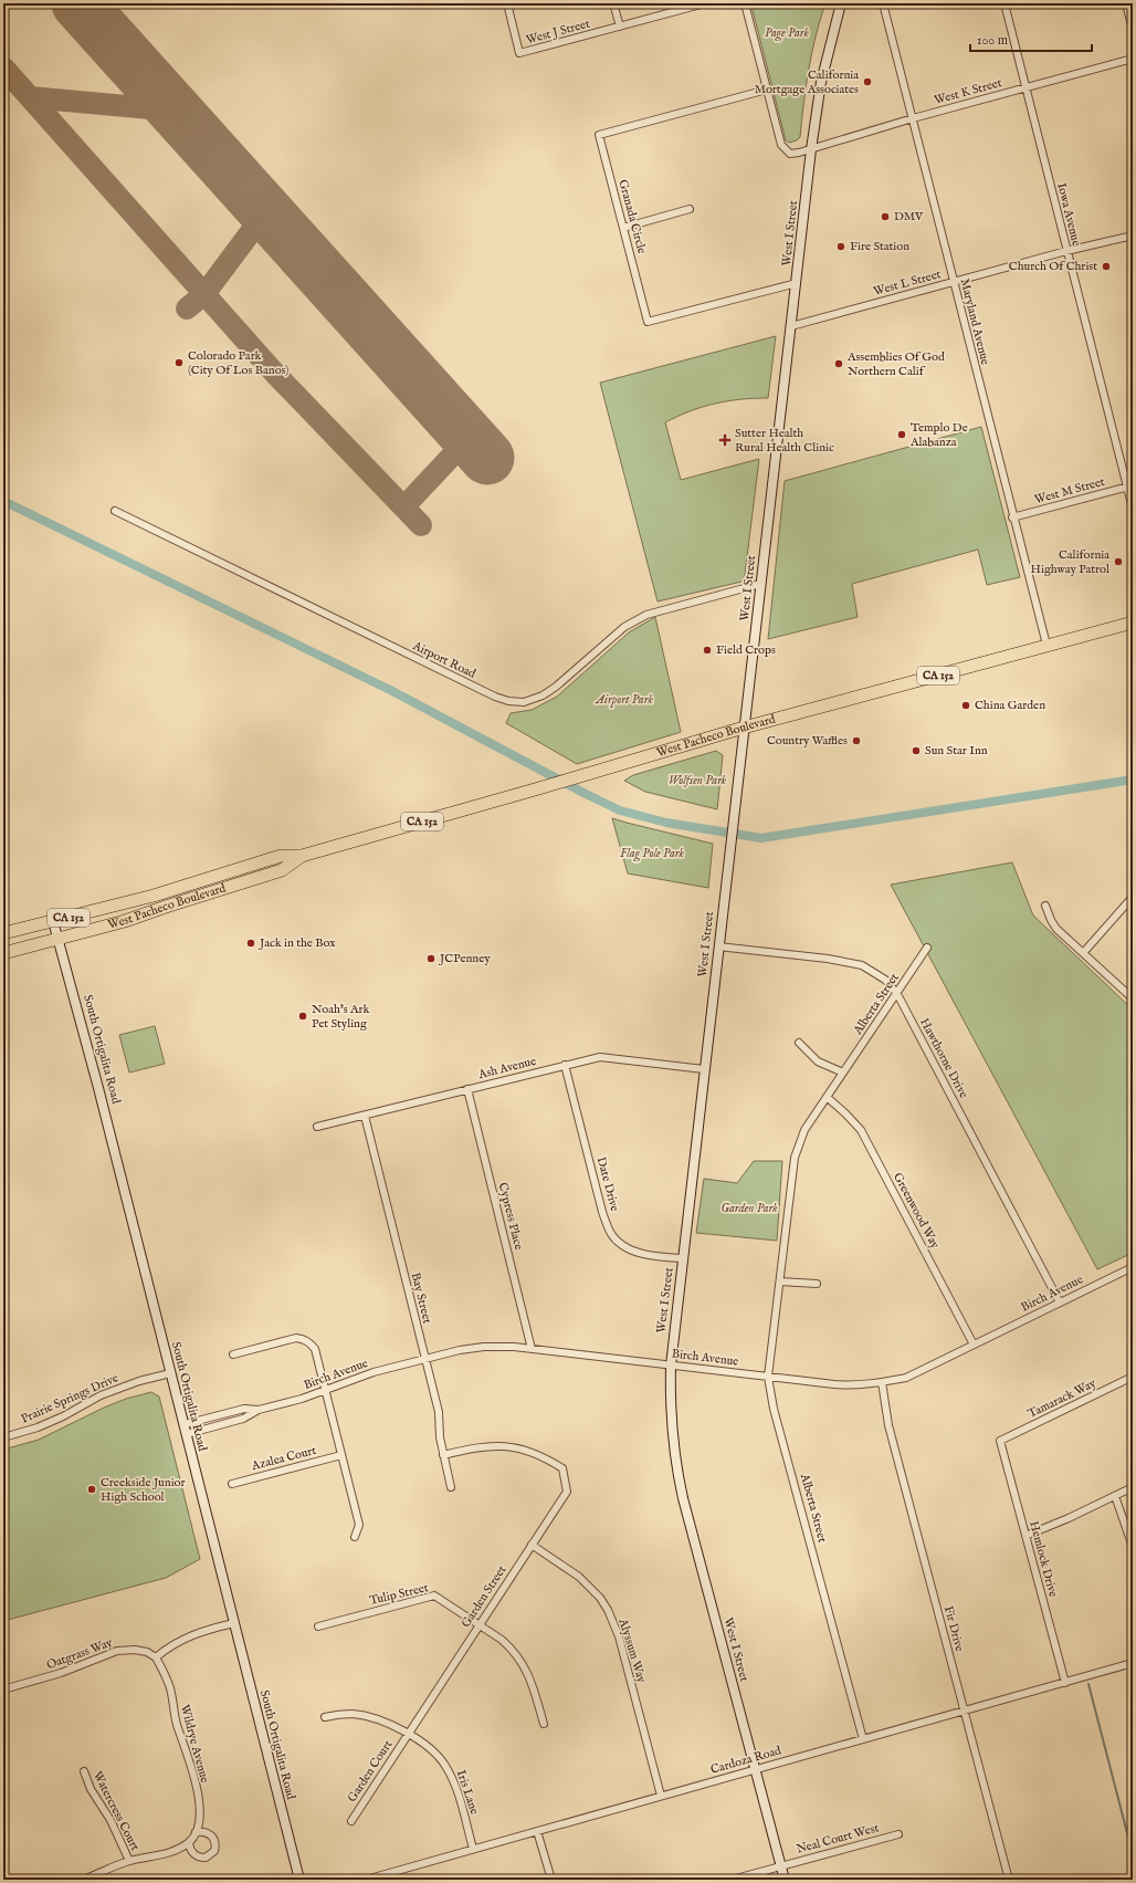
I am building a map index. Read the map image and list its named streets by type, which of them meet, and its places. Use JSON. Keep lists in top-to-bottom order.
{
  "streets": {
    "highway": ["CA 152", "West Pacheco Boulevard"],
    "street": [
      "West J Street",
      "West K Street",
      "Iowa Avenue",
      "Granada Circle",
      "West I Street",
      "West L Street",
      "Maryland Avenue",
      "West M Street",
      "Airport Road",
      "Alberta Street",
      "South Ortigalita Road",
      "Hawthorne Drive",
      "Ash Avenue",
      "Date Drive",
      "Greenwood Way",
      "Cypress Place",
      "Birch Avenue",
      "Bay Street",
      "Prairie Springs Drive",
      "Tamarack Way",
      "Azalea Court",
      "Hemlock Drive",
      "Tulip Street",
      "Garden Street",
      "Fir Drive",
      "Alyssum Way",
      "Oatgrass Way",
      "Wildrye Avenue",
      "Cardoza Road",
      "Garden Court",
      "Iris Lane",
      "Watercress Court",
      "Neal Court West"
    ]
  },
  "crossings": [
    ["West K Street", "Iowa Avenue"],
    ["West K Street", "Granada Circle"],
    ["West K Street", "West I Street"],
    ["West K Street", "Maryland Avenue"],
    ["Iowa Avenue", "West L Street"],
    ["Iowa Avenue", "West M Street"],
    ["Granada Circle", "West I Street"],
    ["West I Street", "West L Street"],
    ["West I Street", "Airport Road"],
    ["West I Street", "West Pacheco Boulevard"],
    ["West I Street", "Hawthorne Drive"],
    ["West I Street", "Ash Avenue"],
    ["West I Street", "Date Drive"],
    ["West I Street", "Birch Avenue"],
    ["West I Street", "Cardoza Road"],
    ["West I Street", "Neal Court West"],
    ["West L Street", "Maryland Avenue"],
    ["Maryland Avenue", "West M Street"],
    ["Maryland Avenue", "West Pacheco Boulevard"],
    ["West Pacheco Boulevard", "South Ortigalita Road"],
    ["Alberta Street", "Hawthorne Drive"],
    ["Alberta Street", "Greenwood Way"],
    ["Alberta Street", "Birch Avenue"],
    ["Alberta Street", "Cardoza Road"],
    ["South Ortigalita Road", "Birch Avenue"],
    ["South Ortigalita Road", "Prairie Springs Drive"],
    ["Hawthorne Drive", "Birch Avenue"],
    ["Ash Avenue", "Date Drive"],
    ["Ash Avenue", "Cypress Place"],
    ["Ash Avenue", "Bay Street"],
    ["Greenwood Way", "Birch Avenue"],
    ["Cypress Place", "Birch Avenue"],
    ["Birch Avenue", "Bay Street"],
    ["Birch Avenue", "Fir Drive"],
    ["Bay Street", "Garden Street"],
    ["Tamarack Way", "Hemlock Drive"],
    ["Hemlock Drive", "Cardoza Road"],
    ["Tulip Street", "Garden Street"],
    ["Garden Street", "Alyssum Way"],
    ["Garden Street", "Garden Court"],
    ["Garden Street", "Iris Lane"],
    ["Fir Drive", "Cardoza Road"],
    ["Alyssum Way", "Cardoza Road"],
    ["Oatgrass Way", "Wildrye Avenue"],
    ["Wildrye Avenue", "Watercress Court"],
    ["Cardoza Road", "Iris Lane"],
    ["Garden Court", "Iris Lane"]
  ],
  "parks": [
    "Page Park",
    "Airport Park",
    "Wolfsen Park",
    "Flag Pole Park",
    "Garden Park"
  ],
  "places": {
    "other": [
      "California Mortgage Associates",
      "DMV",
      "Fire Station",
      "Church Of Christ",
      "Colorado Park (City Of Los Banos)",
      "Assemblies Of God Northern Calif",
      "Templo De Alabanza",
      "California Highway Patrol",
      "Field Crops",
      "China Garden",
      "Country Waffles",
      "Sun Star Inn",
      "Jack in the Box",
      "JCPenney",
      "Noah's Ark Pet Styling",
      "Creekside Junior High School"
    ],
    "health": ["Sutter Health Rural Health Clinic"]
  },
  "scale_bar": "100 m"
}
